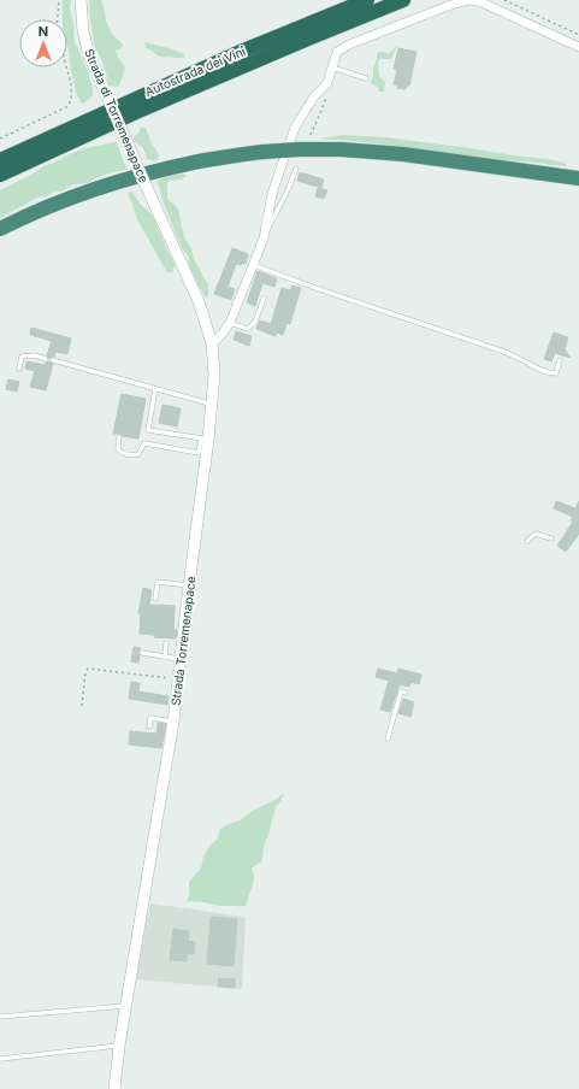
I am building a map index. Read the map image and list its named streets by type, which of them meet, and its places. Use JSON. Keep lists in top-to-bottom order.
{
  "streets": {
    "highway": ["Autostrada dei Vini"],
    "street": ["Strada di Torremenapace", "Strada Torremenapace"]
  },
  "crossings": [
    ["Strada di Torremenapace", "Strada Torremenapace"]
  ],
  "north": "top"
}
